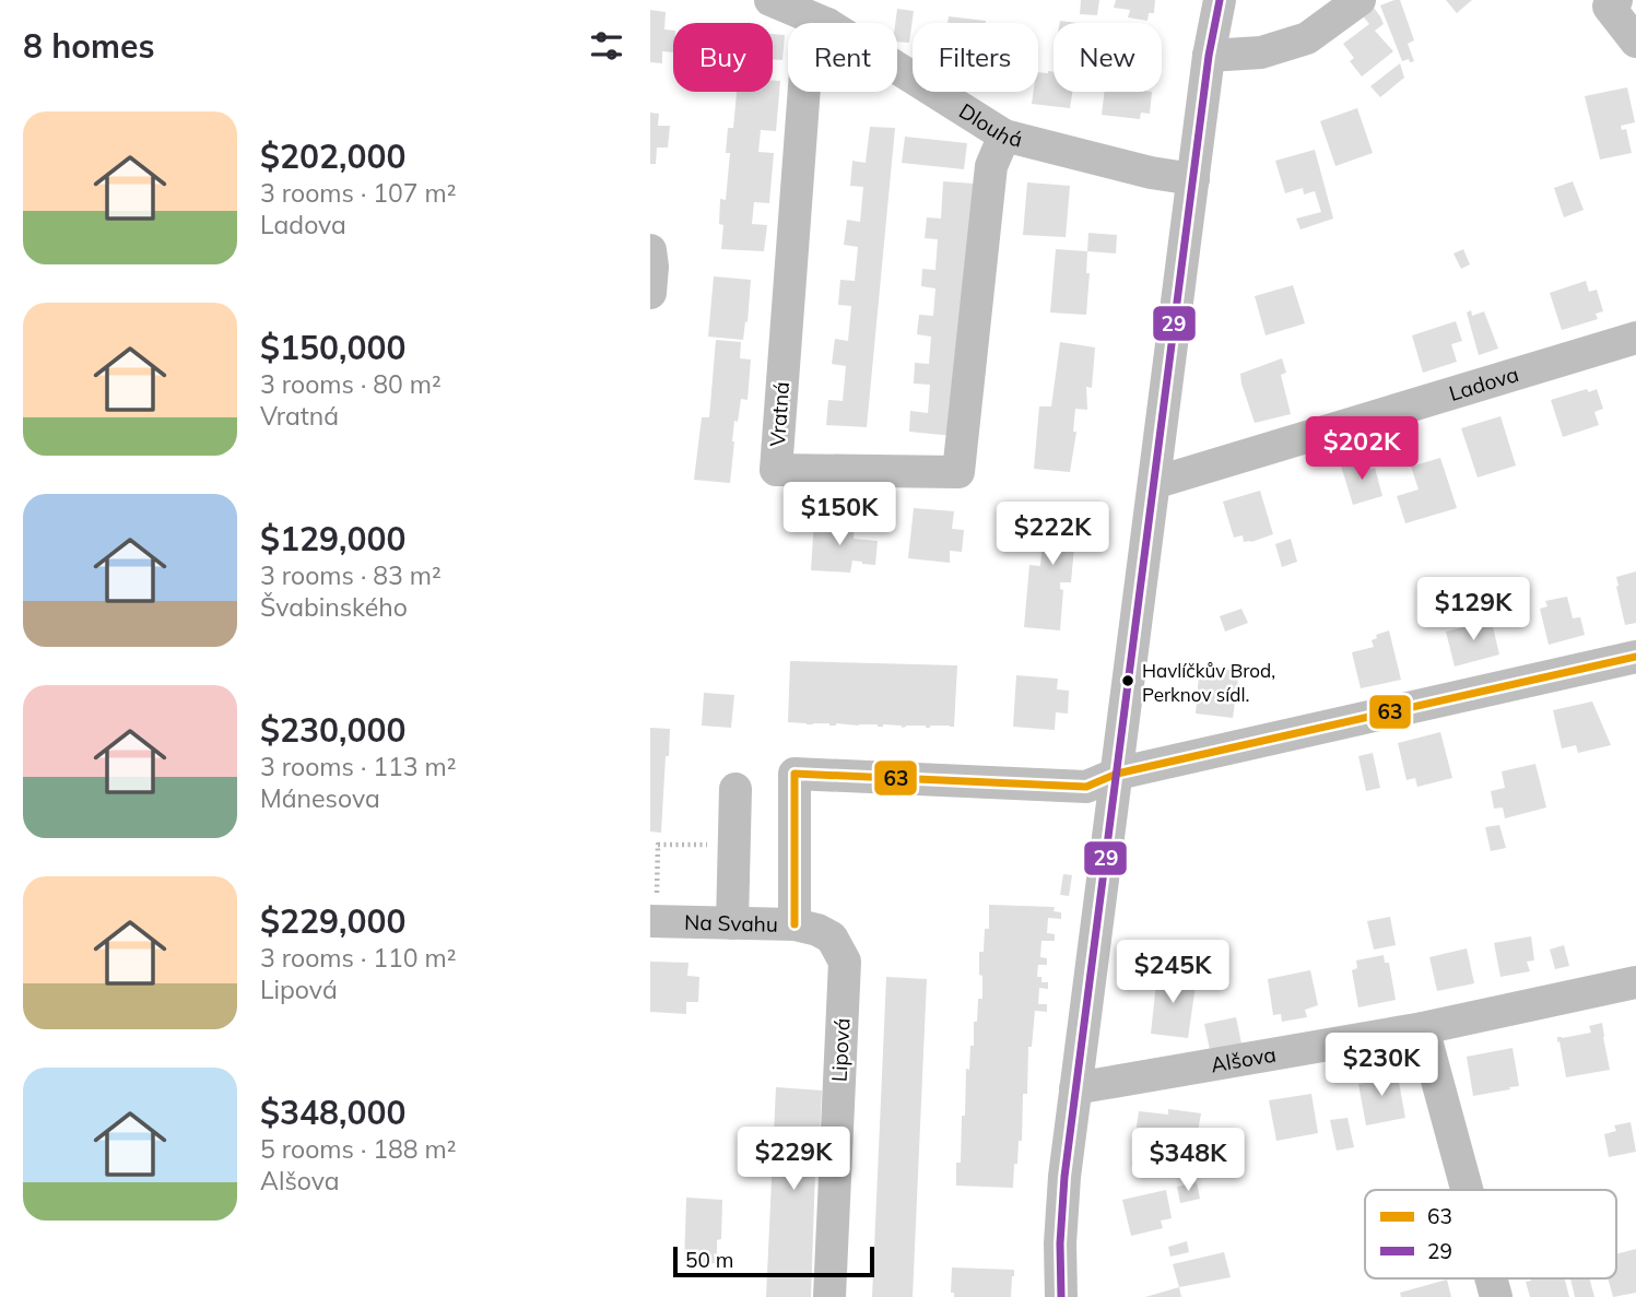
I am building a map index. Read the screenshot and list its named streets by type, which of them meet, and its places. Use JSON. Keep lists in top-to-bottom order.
{
  "streets": {
    "street": [
      "Dlouhá",
      "Ladova",
      "Vratná",
      "Na Svahu",
      "Lipová",
      "Alšova"
    ]
  },
  "crossings": [
    ["Dlouhá", "Vratná"],
    ["Na Svahu", "Lipová"]
  ],
  "places": ["Havlíčkův Brod, Perknov sídl."],
  "lines": ["transit line 29", "transit line 63"],
  "legend": ["63", "29"],
  "scale_bar": "50 m",
  "page": {
    "heading": "8 homes",
    "chip": [
      "Buy",
      "Rent",
      "Filters",
      "New"
    ],
    "list": [
      {
        "name": "$202,000",
        "note": "3 rooms · 107 m² · Ladova"
      },
      {
        "name": "$150,000",
        "note": "3 rooms · 80 m² · Vratná"
      },
      {
        "name": "$129,000",
        "note": "3 rooms · 83 m² · Švabinského"
      },
      {
        "name": "$230,000",
        "note": "3 rooms · 113 m² · Mánesova"
      },
      {
        "name": "$229,000",
        "note": "3 rooms · 110 m² · Lipová"
      },
      {
        "name": "$348,000",
        "note": "5 rooms · 188 m² · Alšova"
      }
    ],
    "price": [
      "$202K",
      "$150K",
      "$222K",
      "$129K",
      "$245K",
      "$230K",
      "$229K",
      "$348K"
    ],
    "scale": "50 m"
  }
}
